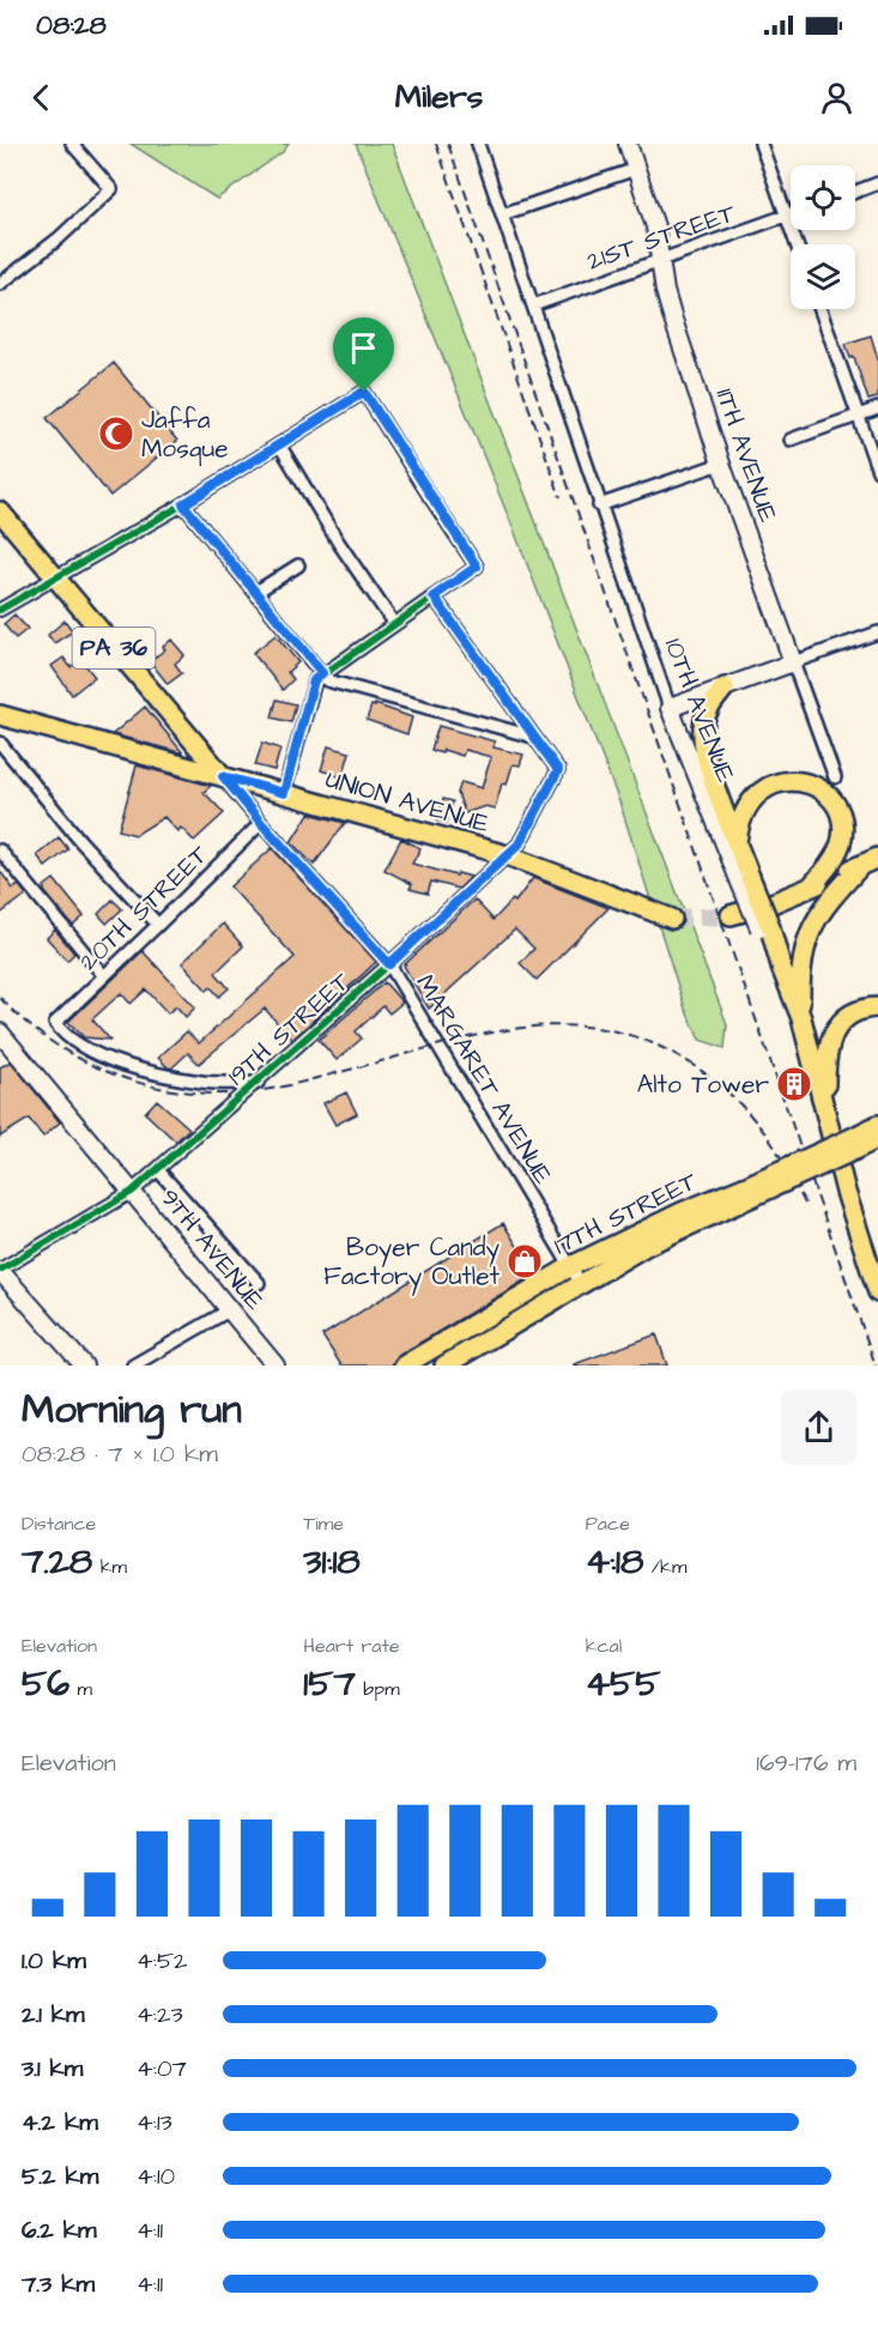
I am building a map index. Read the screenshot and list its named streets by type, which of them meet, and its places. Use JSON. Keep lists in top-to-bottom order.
{
  "streets": {
    "main road": ["PA 36", "UNION AVENUE", "17TH STREET"],
    "street": [
      "21ST STREET",
      "11TH AVENUE",
      "10TH AVENUE",
      "20TH STREET",
      "19TH STREET",
      "MARGARET AVENUE",
      "9TH AVENUE"
    ]
  },
  "crossings": [
    ["21ST STREET", "11TH AVENUE"],
    ["21ST STREET", "10TH AVENUE"],
    ["PA 36", "UNION AVENUE"],
    ["PA 36", "MARGARET AVENUE"],
    ["UNION AVENUE", "19TH STREET"],
    ["UNION AVENUE", "MARGARET AVENUE"],
    ["20TH STREET", "19TH STREET"],
    ["20TH STREET", "MARGARET AVENUE"],
    ["19TH STREET", "MARGARET AVENUE"],
    ["19TH STREET", "9TH AVENUE"],
    ["MARGARET AVENUE", "17TH STREET"]
  ],
  "places": {
    "mosque": ["Jaffa Mosque"],
    "building": ["Alto Tower"],
    "shop": ["Boyer Candy Factory Outlet"]
  },
  "page": {
    "status": "08:28",
    "header": "Milers",
    "heading": ["Morning run", "08:28 · 7 × 1.0 km"],
    "stats": [
      ["Distance", "7.28 km"],
      ["Time", "31:18"],
      ["Pace", "4:18 /km"],
      ["Elevation", "56 m"],
      ["Heart rate", "157 bpm"],
      ["kcal", "455"]
    ],
    "chart": ["Elevation", "169–176 m"],
    "list": [
      {
        "name": "1.0 km",
        "note": "4:52"
      },
      {
        "name": "2.1 km",
        "note": "4:23"
      },
      {
        "name": "3.1 km",
        "note": "4:07"
      },
      {
        "name": "4.2 km",
        "note": "4:13"
      },
      {
        "name": "5.2 km",
        "note": "4:10"
      },
      {
        "name": "6.2 km",
        "note": "4:11"
      },
      {
        "name": "7.3 km",
        "note": "4:11"
      }
    ]
  }
}
